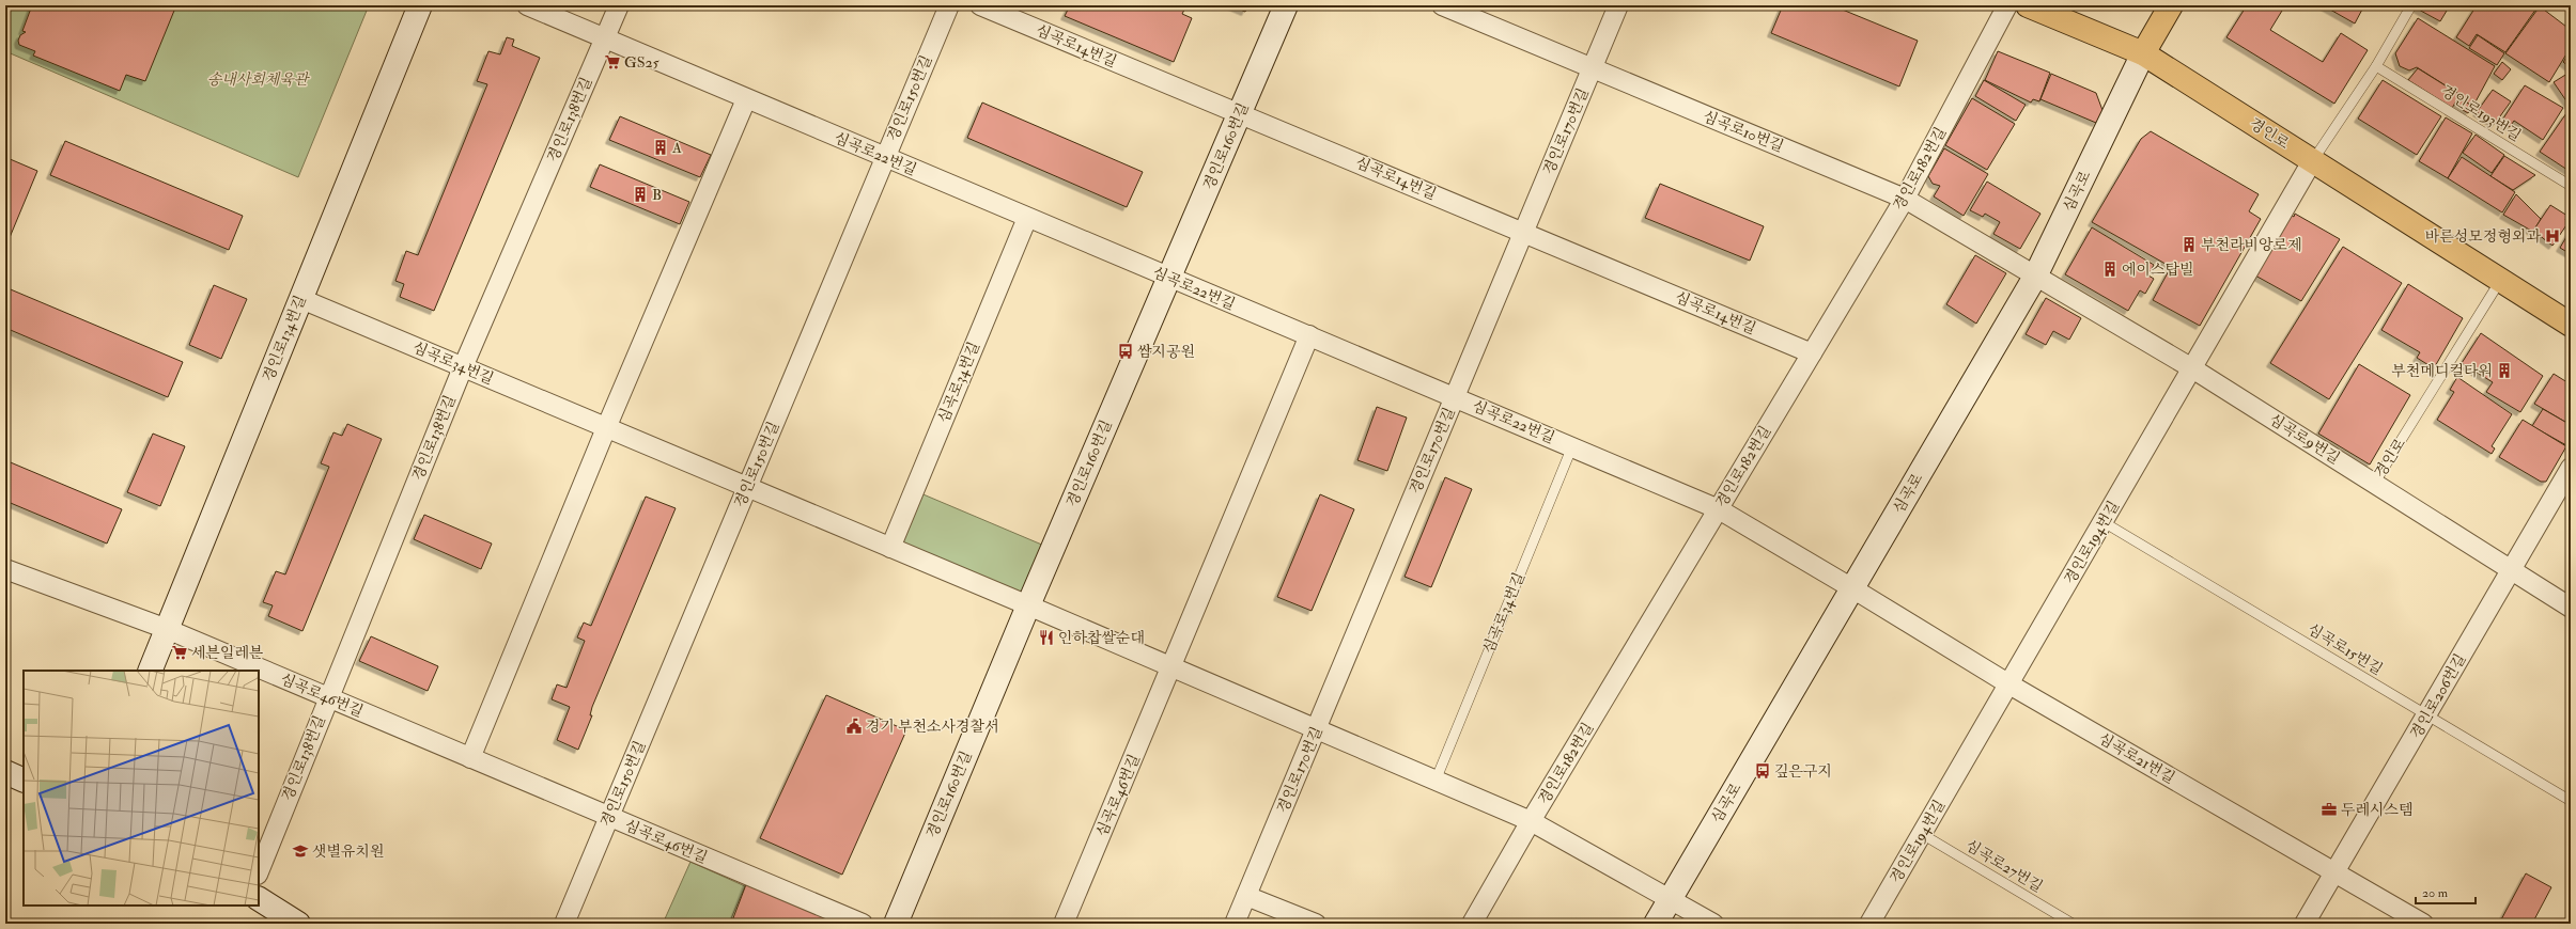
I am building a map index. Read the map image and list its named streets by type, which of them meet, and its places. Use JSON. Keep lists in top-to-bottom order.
{
  "streets": {
    "main road": ["경인로"],
    "street": [
      "심곡로14번길",
      "경인로150번길",
      "경인로138번길",
      "경인로170번길",
      "심곡로10번길",
      "경인로160번길",
      "심곡로22번길",
      "경인로182번길",
      "심곡로",
      "경인로134번길",
      "심곡로34번길",
      "심곡로9번길",
      "경인로194번길",
      "심곡로46번길",
      "경인로206번길",
      "심곡로21번길"
    ],
    "lane": ["경인로193번길", "심곡로15번길", "심곡로27번길"]
  },
  "crossings": [
    ["심곡로14번길", "경인로170번길"],
    ["심곡로14번길", "경인로160번길"],
    ["심곡로14번길", "경인로182번길"],
    ["경인로150번길", "심곡로22번길"],
    ["경인로150번길", "심곡로34번길"],
    ["경인로150번길", "심곡로46번길"],
    ["경인로138번길", "심곡로22번길"],
    ["경인로138번길", "심곡로34번길"],
    ["경인로138번길", "심곡로46번길"],
    ["경인로170번길", "심곡로10번길"],
    ["경인로170번길", "심곡로22번길"],
    ["경인로170번길", "심곡로34번길"],
    ["심곡로10번길", "경인로182번길"],
    ["심곡로10번길", "심곡로"],
    ["심곡로10번길", "심곡로9번길"],
    ["경인로", "심곡로"],
    ["경인로", "심곡로9번길"],
    ["경인로", "경인로194번길"],
    ["경인로160번길", "심곡로22번길"],
    ["경인로160번길", "심곡로34번길"],
    ["심곡로22번길", "경인로182번길"],
    ["심곡로22번길", "심곡로"],
    ["심곡로22번길", "심곡로34번길"],
    ["심곡로22번길", "심곡로21번길"],
    ["경인로182번길", "심곡로34번길"],
    ["심곡로", "심곡로34번길"],
    ["심곡로", "심곡로9번길"],
    ["심곡로", "심곡로21번길"],
    ["경인로134번길", "심곡로34번길"],
    ["경인로134번길", "심곡로46번길"],
    ["심곡로34번길", "심곡로46번길"],
    ["심곡로9번길", "경인로194번길"],
    ["심곡로9번길", "경인로206번길"],
    ["경인로194번길", "심곡로15번길"],
    ["경인로194번길", "심곡로21번길"],
    ["경인로194번길", "심곡로27번길"],
    ["심곡로15번길", "경인로206번길"],
    ["경인로206번길", "심곡로21번길"]
  ],
  "parks": ["송내사회체육관"],
  "places": {
    "supermarket": ["GS25", "세븐일레븐"],
    "building": [
      "A",
      "B",
      "부천라비앙로제",
      "에이스탑빌",
      "부천메디컬타워"
    ],
    "hospital": ["바른성모정형외과"],
    "bus stop": ["쌈지공원", "깊은구지"],
    "restaurant": ["인하찹쌀순대"],
    "public building": ["경기 부천소사경찰서"],
    "office": ["두레시스템"],
    "school or university": ["샛별유치원"]
  },
  "scale_bar": "20 m"
}
